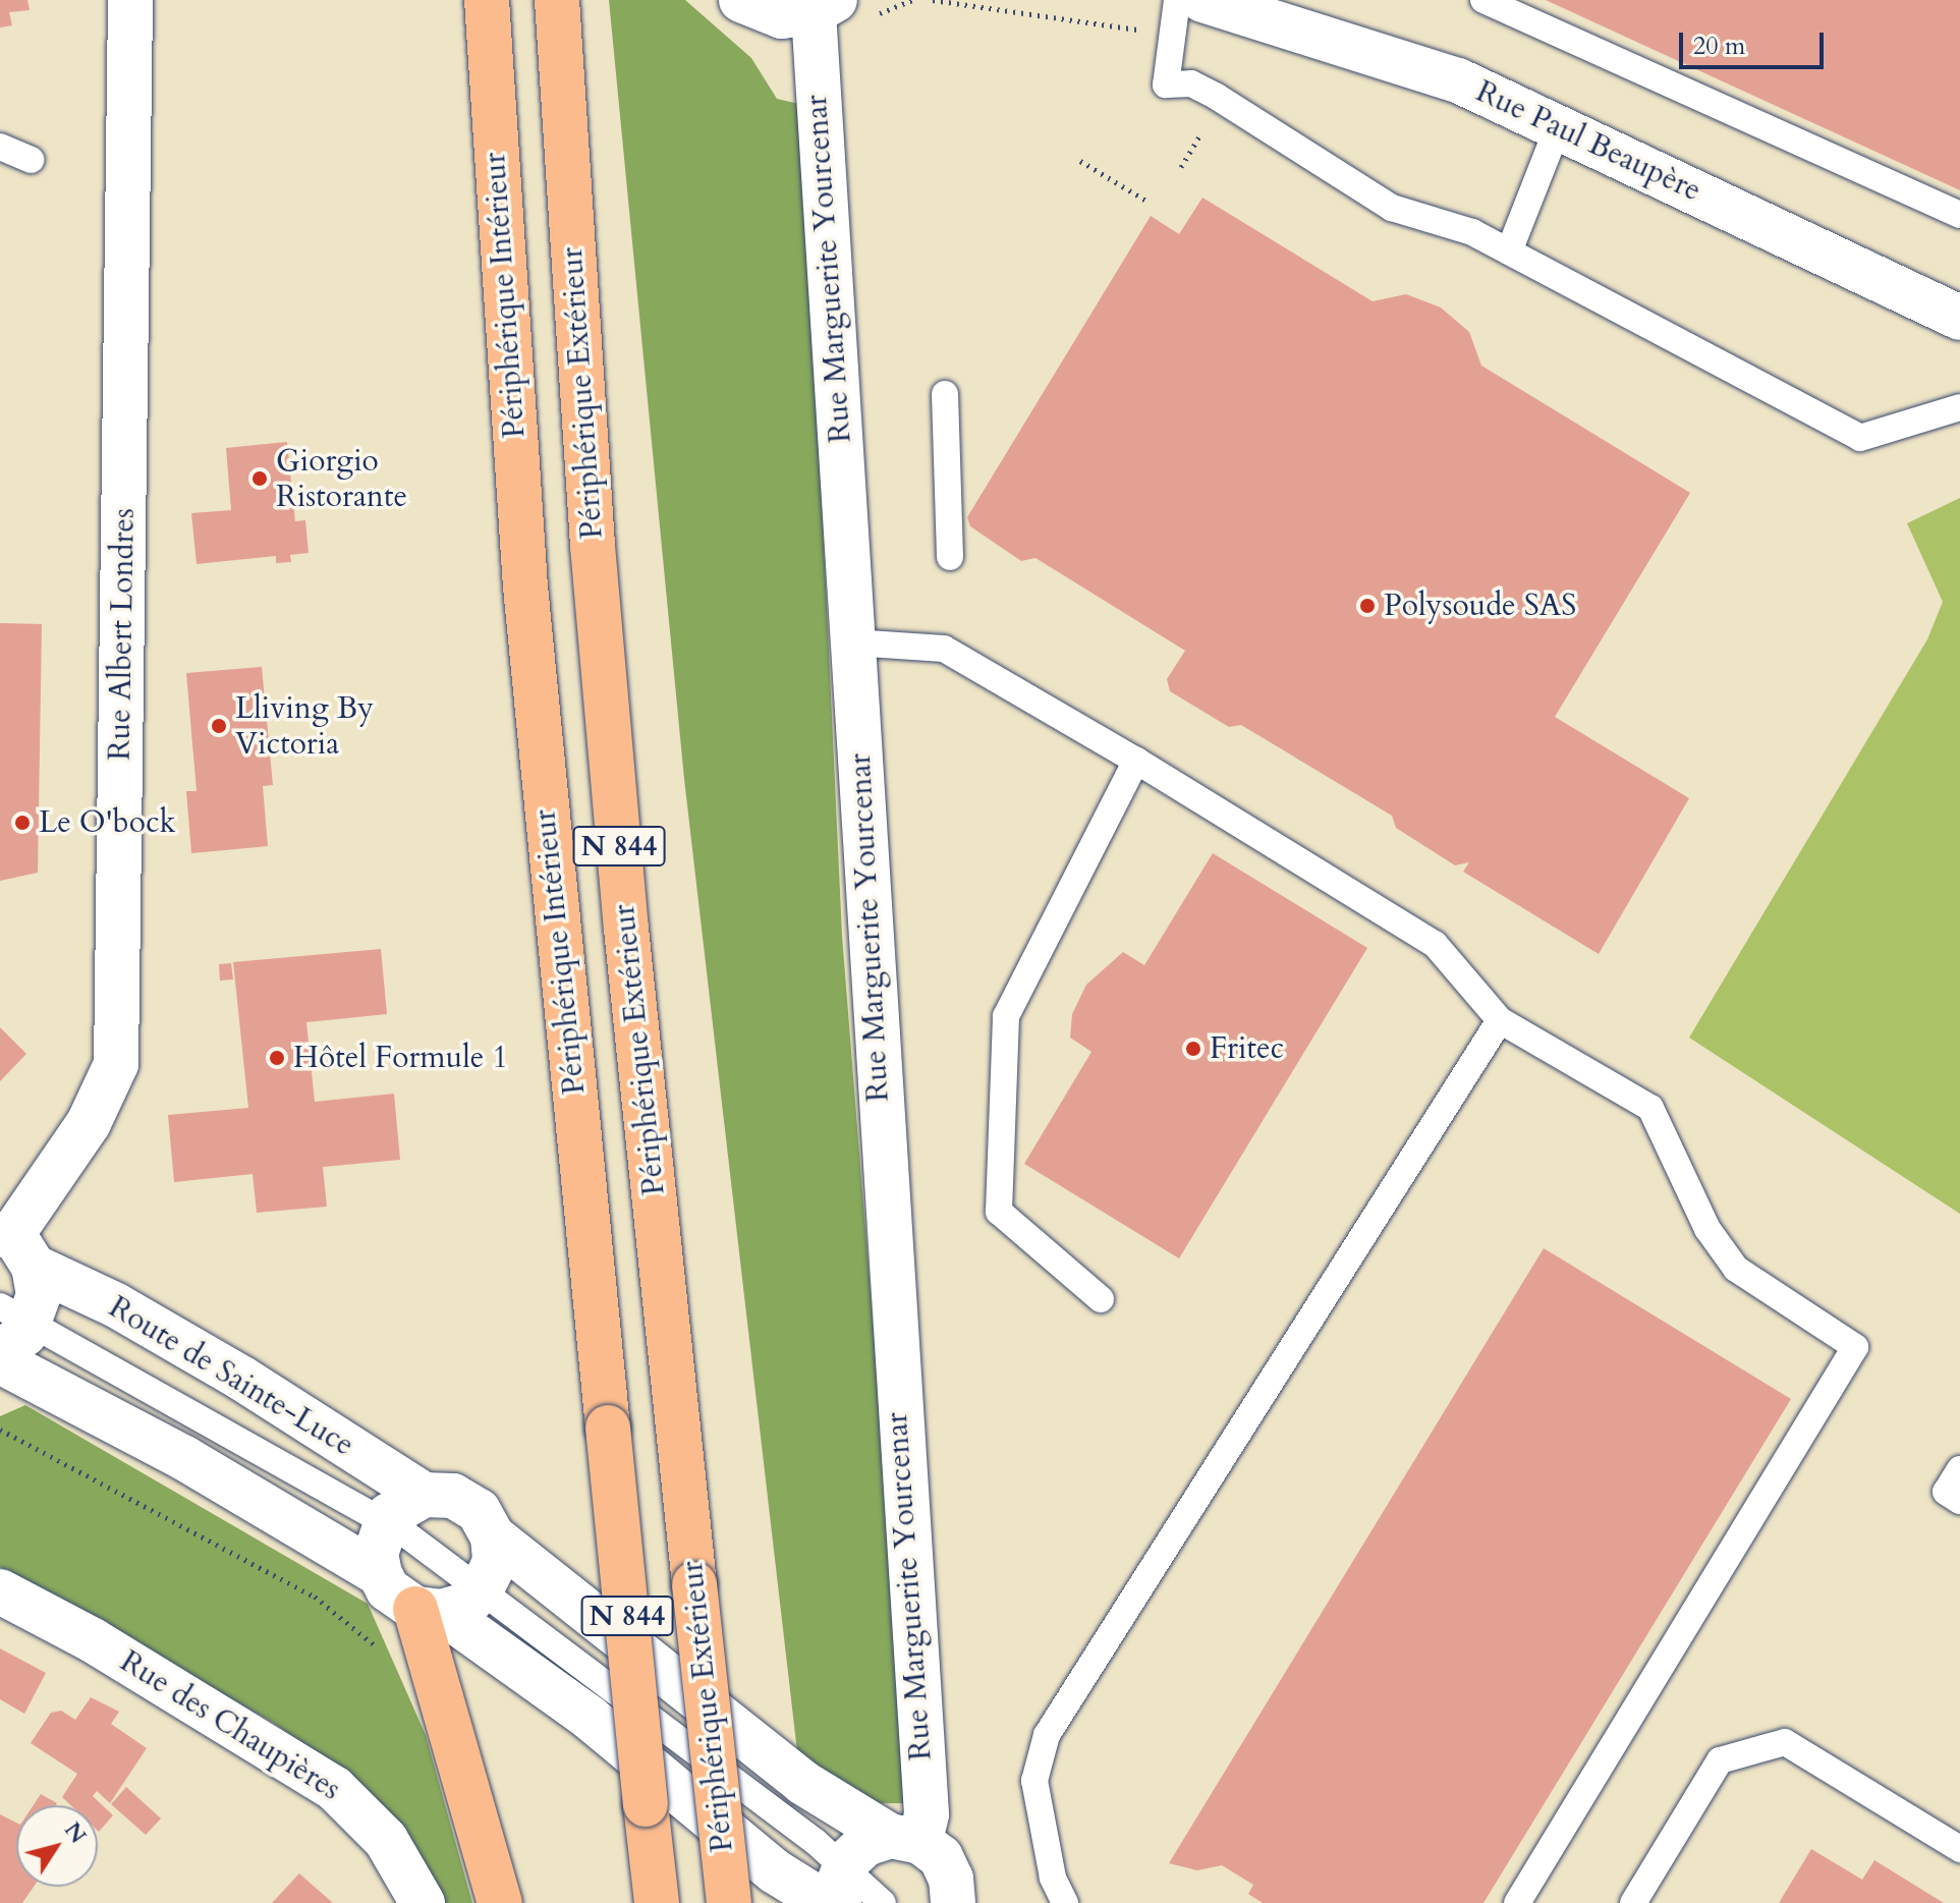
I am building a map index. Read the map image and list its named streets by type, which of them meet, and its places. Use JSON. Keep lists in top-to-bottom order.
{
  "streets": {
    "highway": ["Périphérique Intérieur", "Périphérique Extérieur", "N 844"],
    "street": [
      "Rue Paul Beaupère",
      "Rue Marguerite Yourcenar",
      "Rue Albert Londres",
      "Route de Sainte-Luce",
      "Rue des Chaupières"
    ]
  },
  "crossings": [
    ["Rue Marguerite Yourcenar", "Route de Sainte-Luce"],
    ["Rue Albert Londres", "Route de Sainte-Luce"]
  ],
  "places": [
    "Giorgio Ristorante",
    "Polysoude SAS",
    "Lliving By Victoria",
    "Le O'bock",
    "Fritec",
    "Hôtel Formule 1"
  ],
  "scale_bar": "20 m",
  "north": "top right"
}
